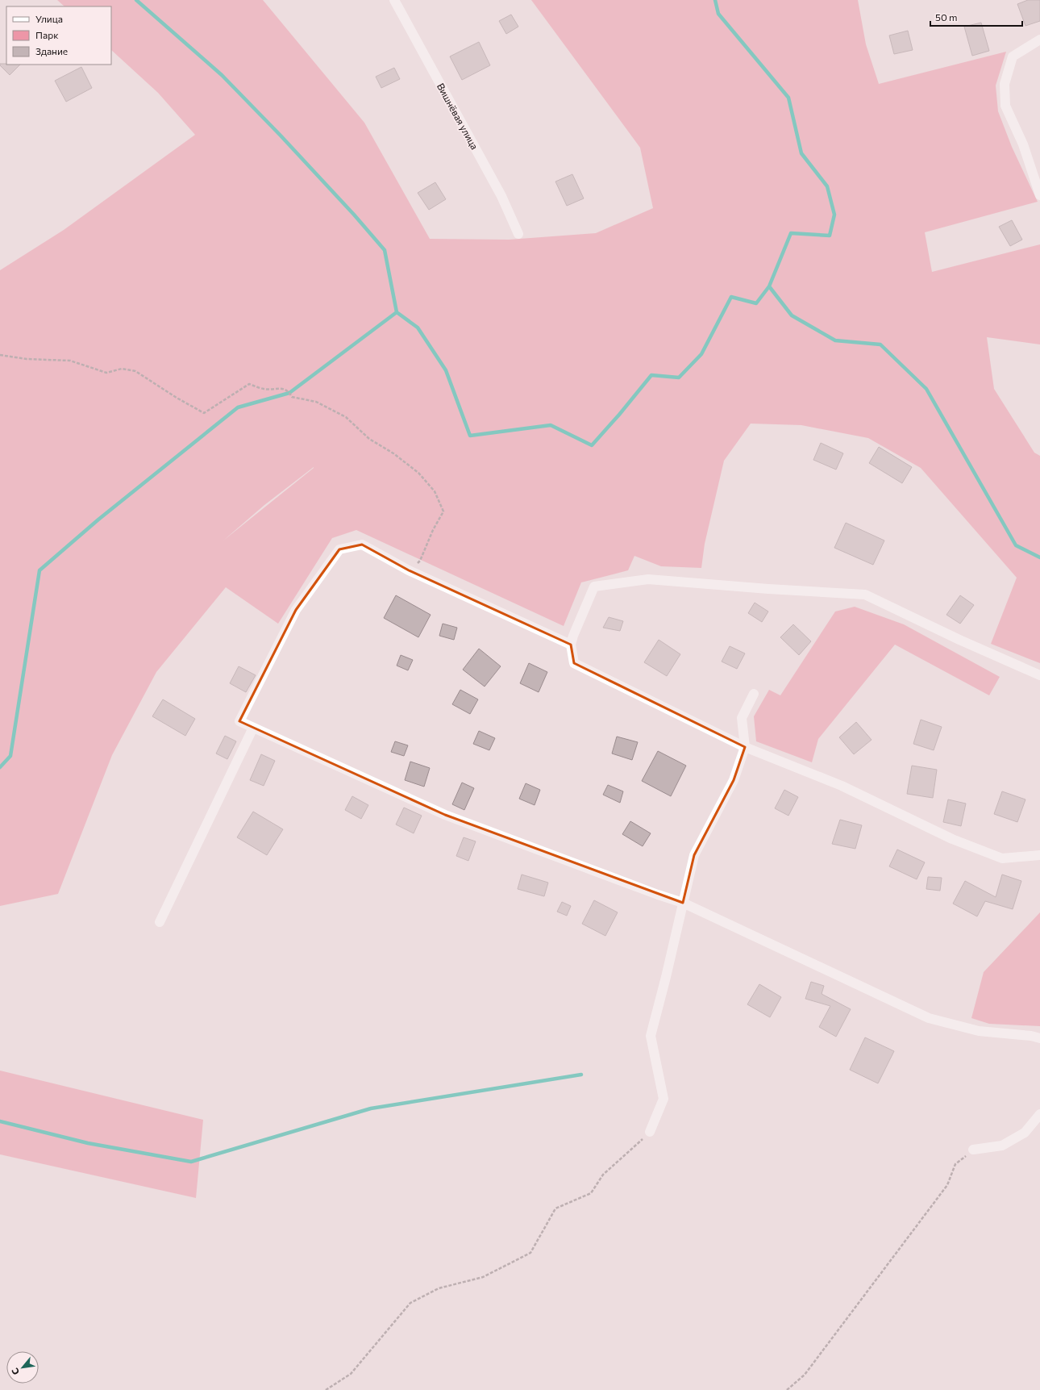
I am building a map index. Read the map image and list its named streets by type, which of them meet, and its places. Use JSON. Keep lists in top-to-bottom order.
{
  "streets": {
    "street": ["Вишнёвая улица"]
  },
  "legend": ["Улица", "Парк", "Здание"],
  "scale_bar": "50 m",
  "north": "bottom left"
}
